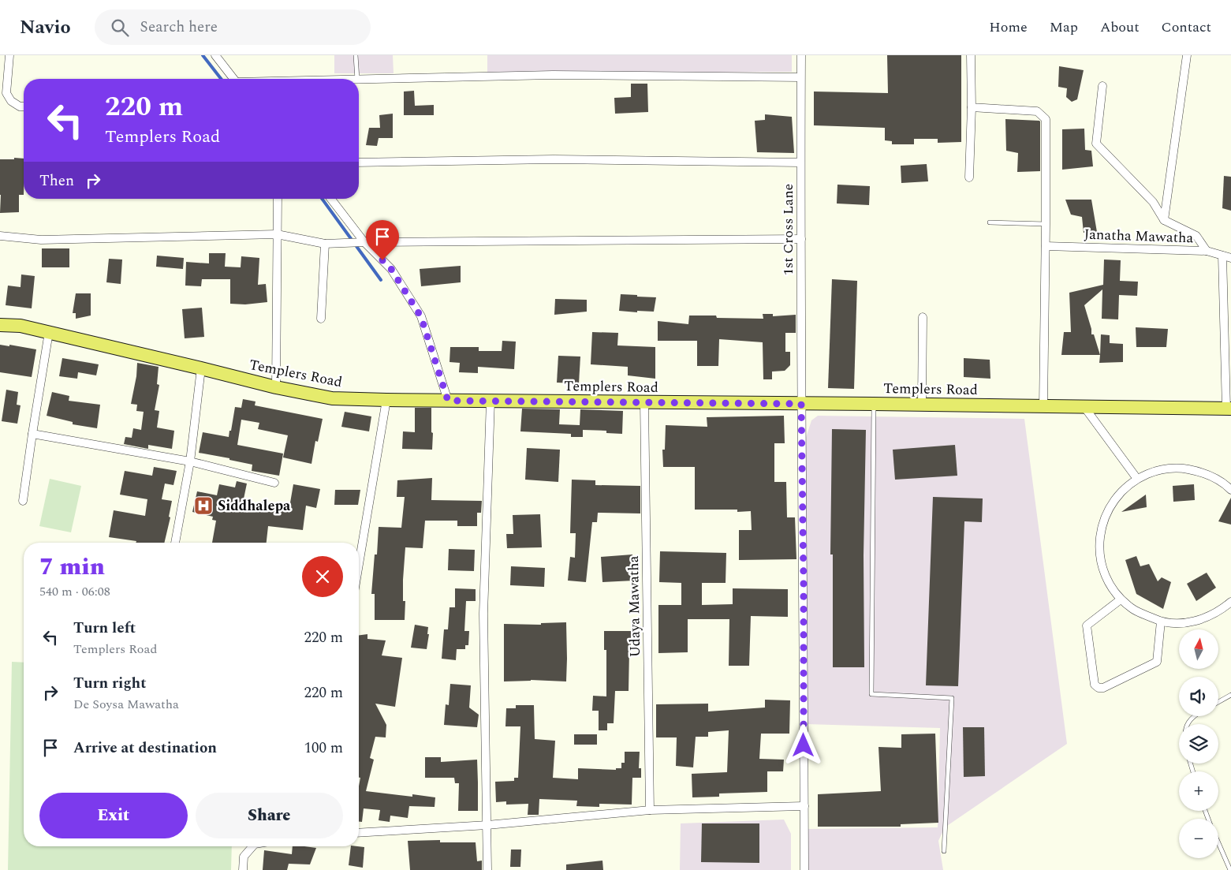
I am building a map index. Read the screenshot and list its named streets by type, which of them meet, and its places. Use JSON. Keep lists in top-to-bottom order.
{
  "streets": {
    "main road": ["Templers Road"],
    "street": ["1st Cross Lane", "Janatha Mawatha", "Udaya Mawatha"]
  },
  "crossings": [
    ["1st Cross Lane", "Templers Road"],
    ["Templers Road", "Udaya Mawatha"]
  ],
  "places": {
    "hospital": ["Siddhalepa"]
  },
  "north": "top",
  "page": {
    "header": "Navio",
    "search": "Search here",
    "nav": [
      "Home",
      "Map",
      "About",
      "Contact"
    ],
    "turn": ["220 m", "Templers Road"],
    "then": "Then",
    "heading": ["7 min", "540 m · 06:08"],
    "list": [
      {
        "name": "Turn left",
        "note": "Templers Road",
        "value": "220 m"
      },
      {
        "name": "Turn right",
        "note": "De Soysa Mawatha",
        "value": "220 m"
      },
      {
        "name": "Arrive at destination",
        "value": "100 m"
      }
    ],
    "map_buttons": ["+", "−"],
    "buttons": ["Exit", "Share"]
  }
}
